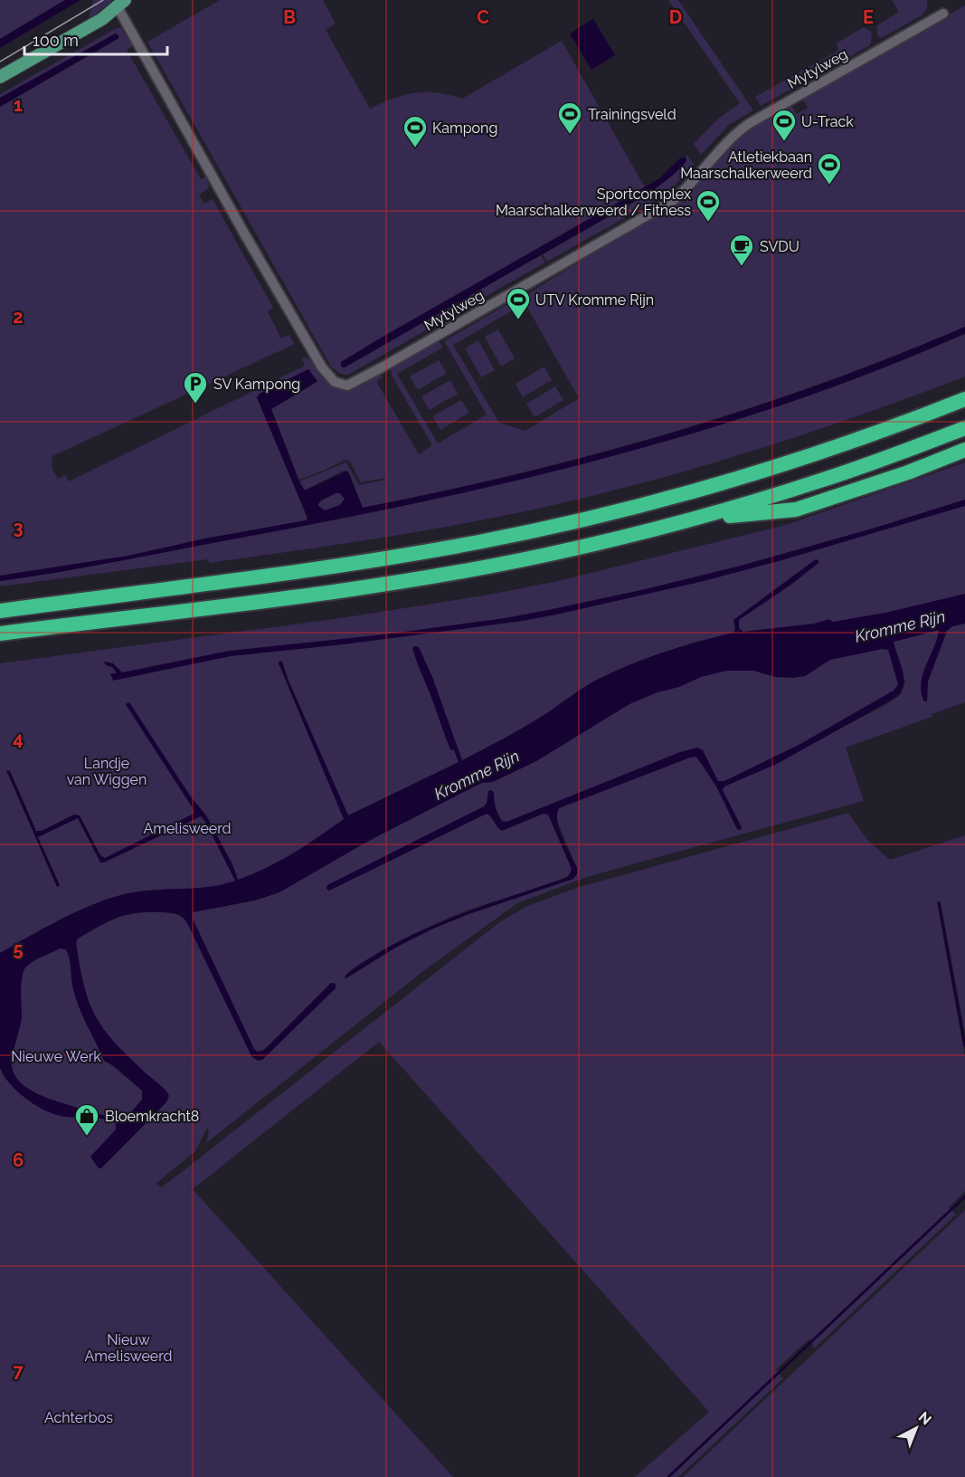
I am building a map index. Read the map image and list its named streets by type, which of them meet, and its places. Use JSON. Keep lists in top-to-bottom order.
{
  "streets": {
    "street": ["Mytylweg"]
  },
  "water": ["Kromme Rijn"],
  "parks": [
    "Landje van Wiggen",
    "Amelisweerd",
    "Nieuwe Werk",
    "Nieuw Amelisweerd",
    "Achterbos"
  ],
  "places": {
    "sports": [
      "Trainingsveld",
      "U-Track",
      "Kampong",
      "Atletiekbaan Maarschalkerweerd",
      "Sportcomplex Maarschalkerweerd / Fitness",
      "UTV Kromme Rijn"
    ],
    "cafe": ["SVDU"],
    "parking": ["SV Kampong"],
    "shop": ["Bloemkracht8"]
  },
  "scale_bar": "100 m",
  "north": "top right",
  "grid": {
    "columns": [
      "B",
      "C",
      "D",
      "E"
    ],
    "rows": [
      "1",
      "2",
      "3",
      "4",
      "5",
      "6",
      "7"
    ]
  }
}
